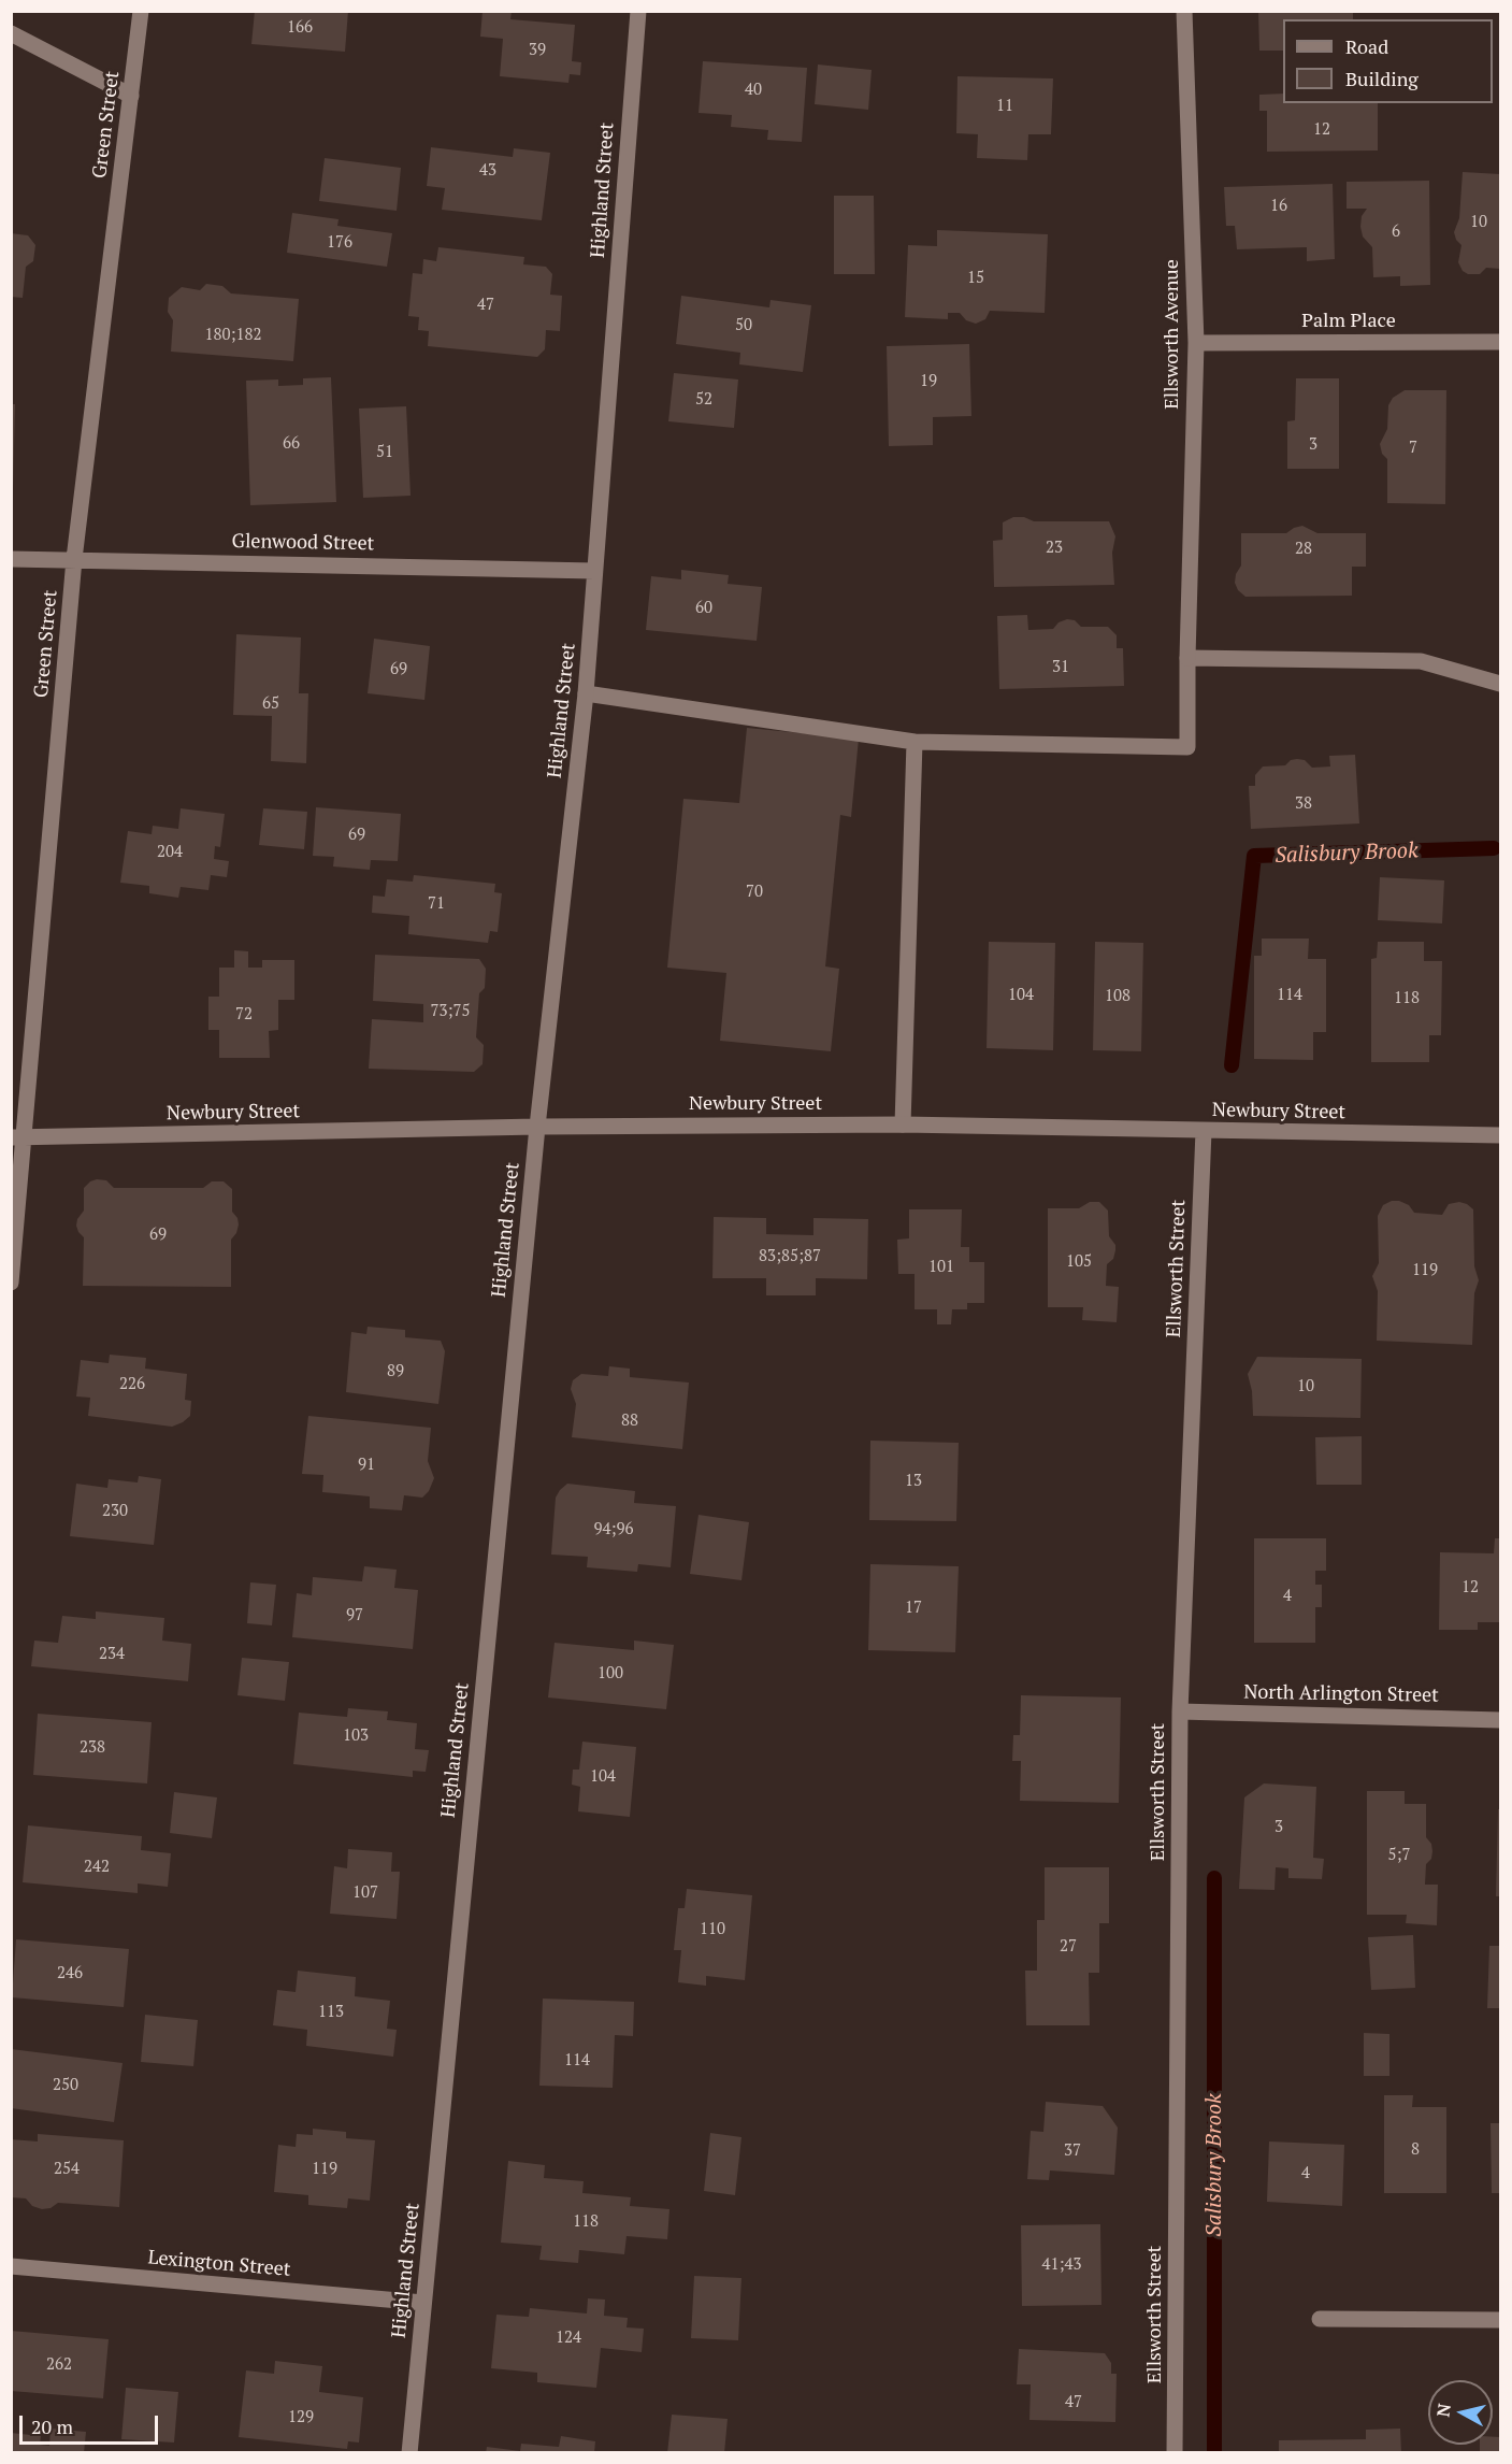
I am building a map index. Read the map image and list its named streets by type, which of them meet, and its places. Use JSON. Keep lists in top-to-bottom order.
{
  "streets": {
    "street": [
      "Green Street",
      "Highland Street",
      "Palm Place",
      "Ellsworth Avenue",
      "Glenwood Street",
      "Newbury Street",
      "Ellsworth Street",
      "North Arlington Street",
      "Lexington Street"
    ]
  },
  "crossings": [
    ["Green Street", "Glenwood Street"],
    ["Green Street", "Newbury Street"],
    ["Highland Street", "Glenwood Street"],
    ["Highland Street", "Newbury Street"],
    ["Highland Street", "Lexington Street"],
    ["Palm Place", "Ellsworth Avenue"],
    ["Newbury Street", "Ellsworth Street"],
    ["Ellsworth Street", "North Arlington Street"]
  ],
  "water": ["Salisbury Brook"],
  "house_numbers": [
    "166",
    "39",
    "40",
    "11",
    "12",
    "43",
    "16",
    "10",
    "6",
    "176",
    "15",
    "47",
    "50",
    "180;182",
    "19",
    "52",
    "66",
    "3",
    "7",
    "51",
    "23",
    "28",
    "60",
    "31",
    "69",
    "65",
    "38",
    "69",
    "204",
    "70",
    "71",
    "104",
    "114",
    "108",
    "118",
    "73;75",
    "72",
    "69",
    "83;85;87",
    "105",
    "101",
    "119",
    "89",
    "226",
    "10",
    "88",
    "91",
    "13",
    "230",
    "94;96",
    "12",
    "4",
    "17",
    "97",
    "234",
    "100",
    "103",
    "238",
    "104",
    "3",
    "5;7",
    "242",
    "107",
    "110",
    "27",
    "246",
    "113",
    "114",
    "250",
    "8",
    "37",
    "254",
    "119",
    "4",
    "118",
    "41;43",
    "124",
    "262",
    "47",
    "129"
  ],
  "legend": ["Road", "Building"],
  "scale_bar": "20 m",
  "north": "left"
}
